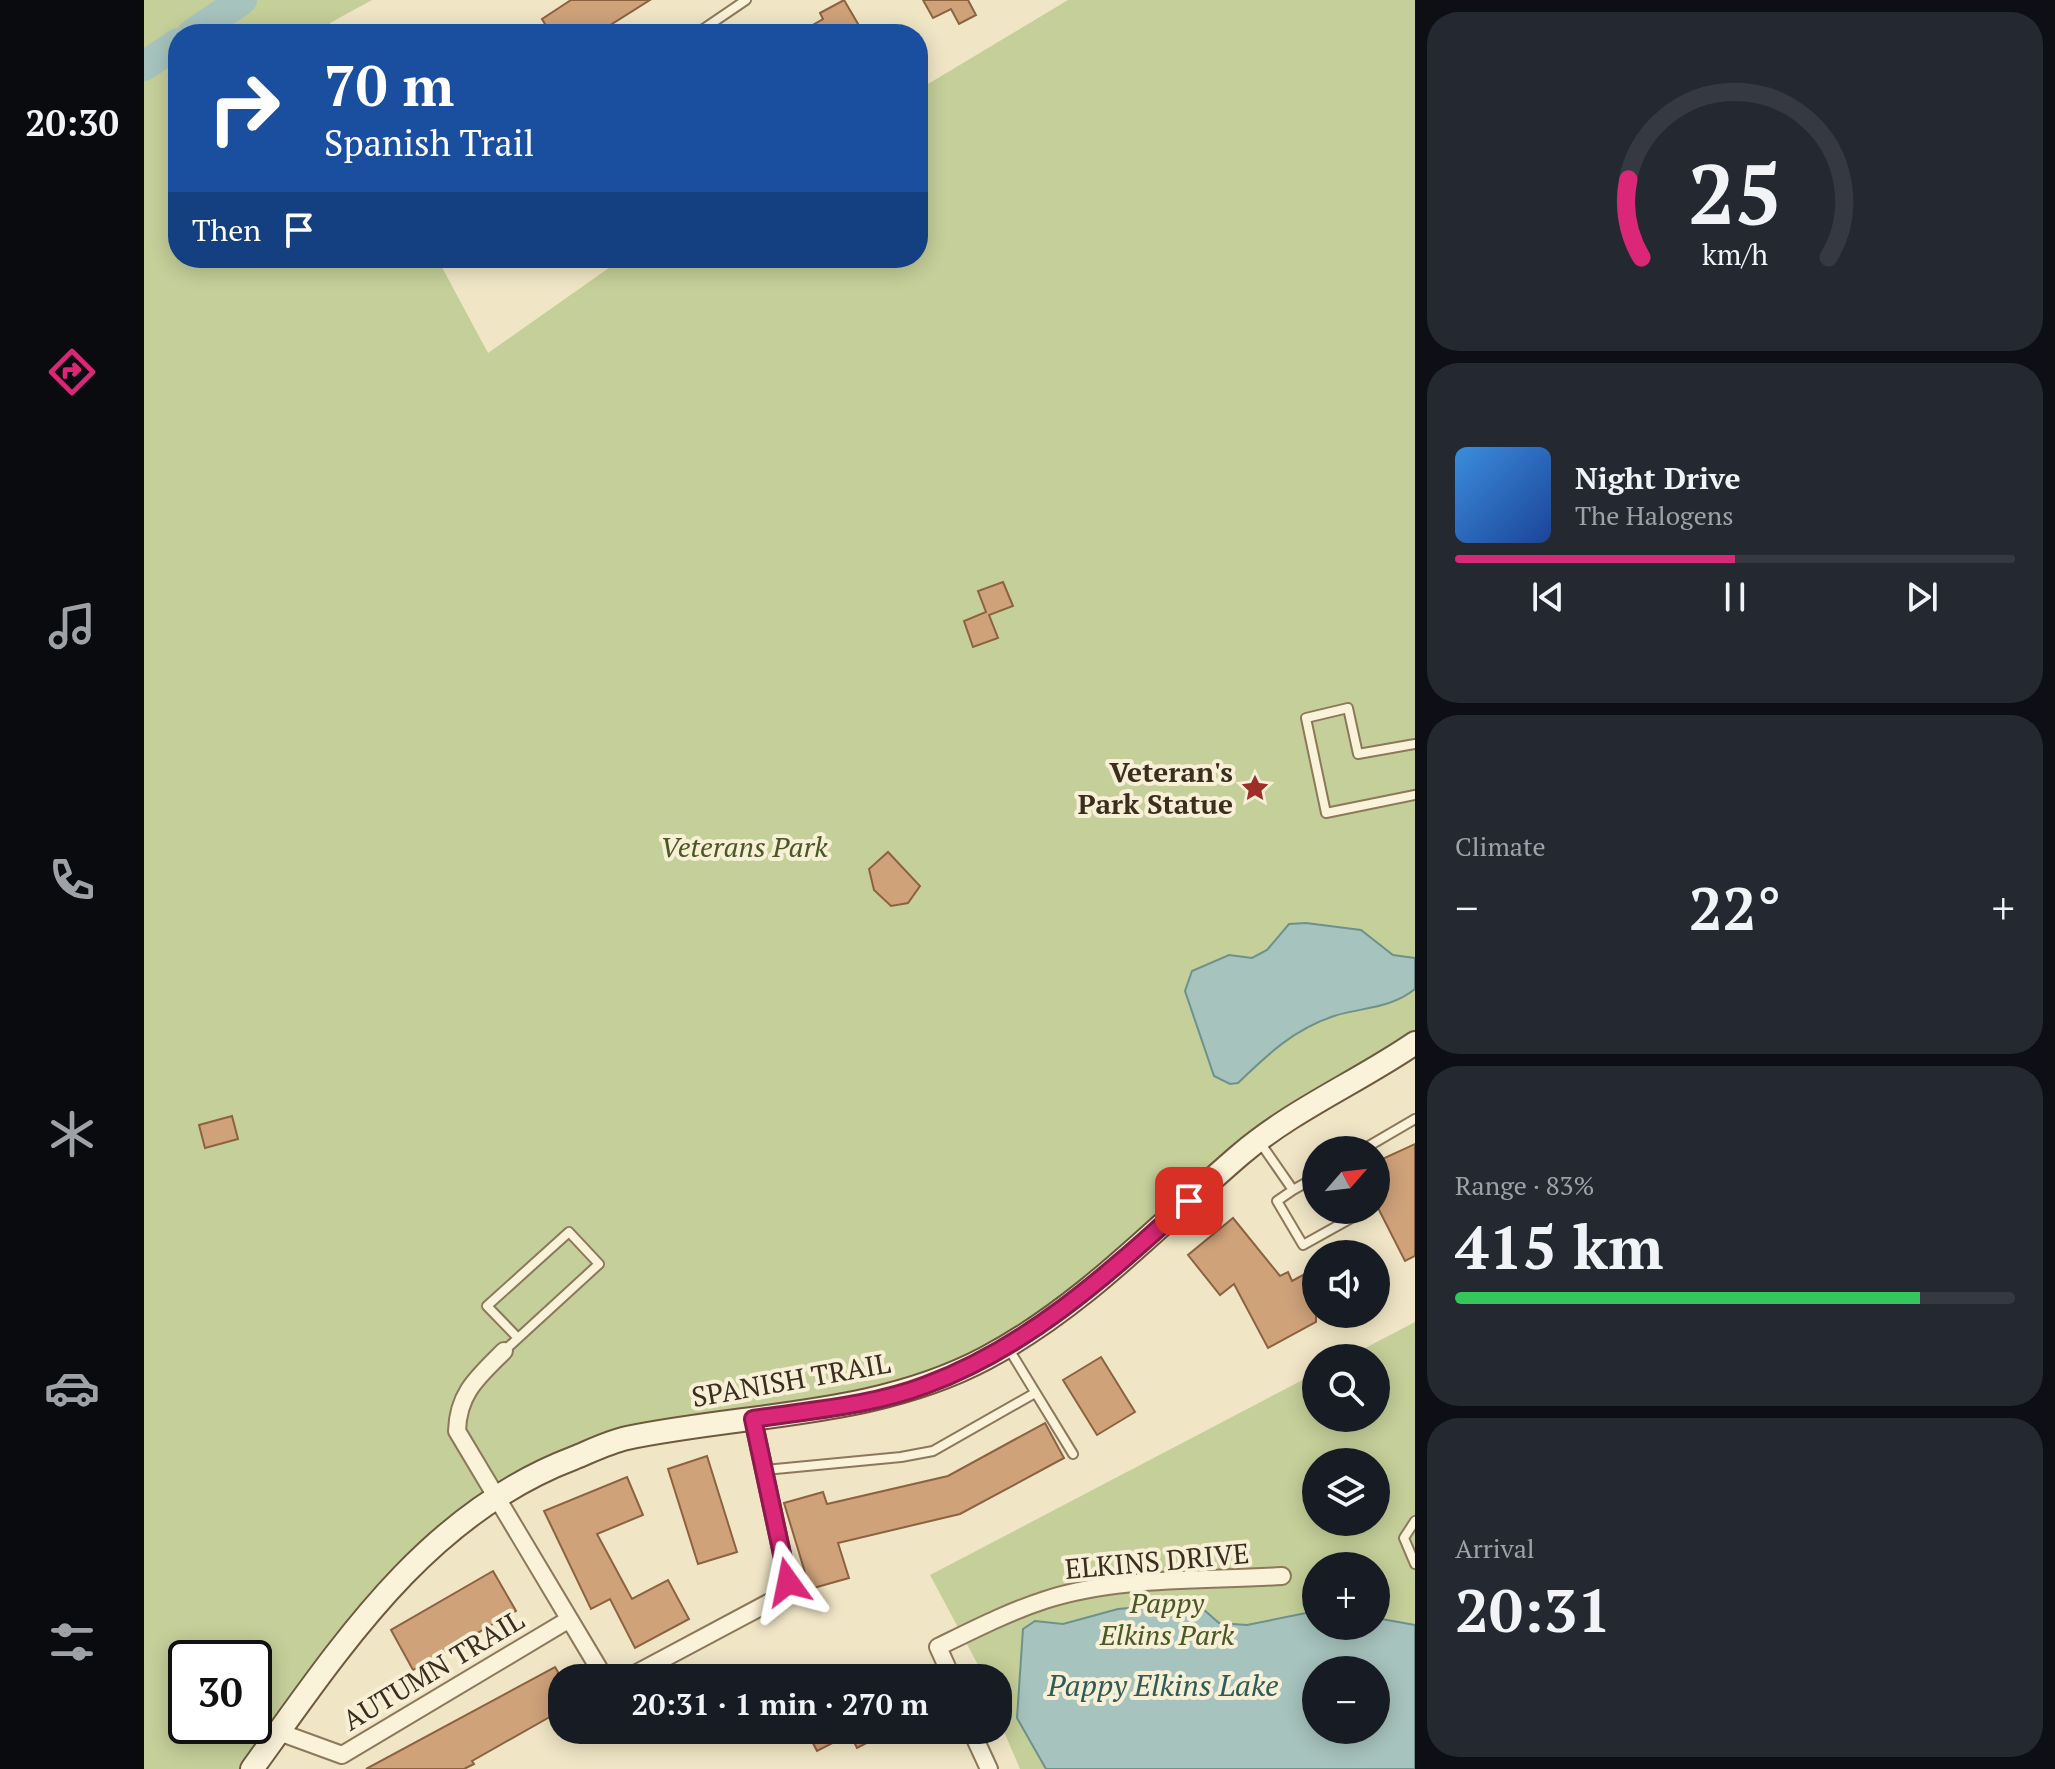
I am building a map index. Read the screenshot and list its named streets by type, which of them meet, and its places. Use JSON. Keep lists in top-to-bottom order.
{
  "streets": {
    "street": ["SPANISH TRAIL", "ELKINS DRIVE", "AUTUMN TRAIL"]
  },
  "crossings": [
    ["SPANISH TRAIL", "AUTUMN TRAIL"]
  ],
  "water": ["Pappy Elkins Lake"],
  "parks": ["Veterans Park", "Pappy Elkins Park"],
  "places": {
    "place": ["Veteran's Park Statue"]
  },
  "north": "top right",
  "page": {
    "tabs": "20:30",
    "turn": ["70 m", "Spanish Trail"],
    "then": "Then",
    "song": ["Night Drive", "The Halogens"],
    "tile": [
      "Climate",
      ["Range · 83%", "415 km"],
      ["Arrival", "20:31"]
    ],
    "heat": ["−", "22°", "+"],
    "map_buttons": ["+", "−"],
    "limit": "30",
    "trip": "20:31 · 1 min · 270 m",
    "gauge": ["25", "km/h"]
  }
}
